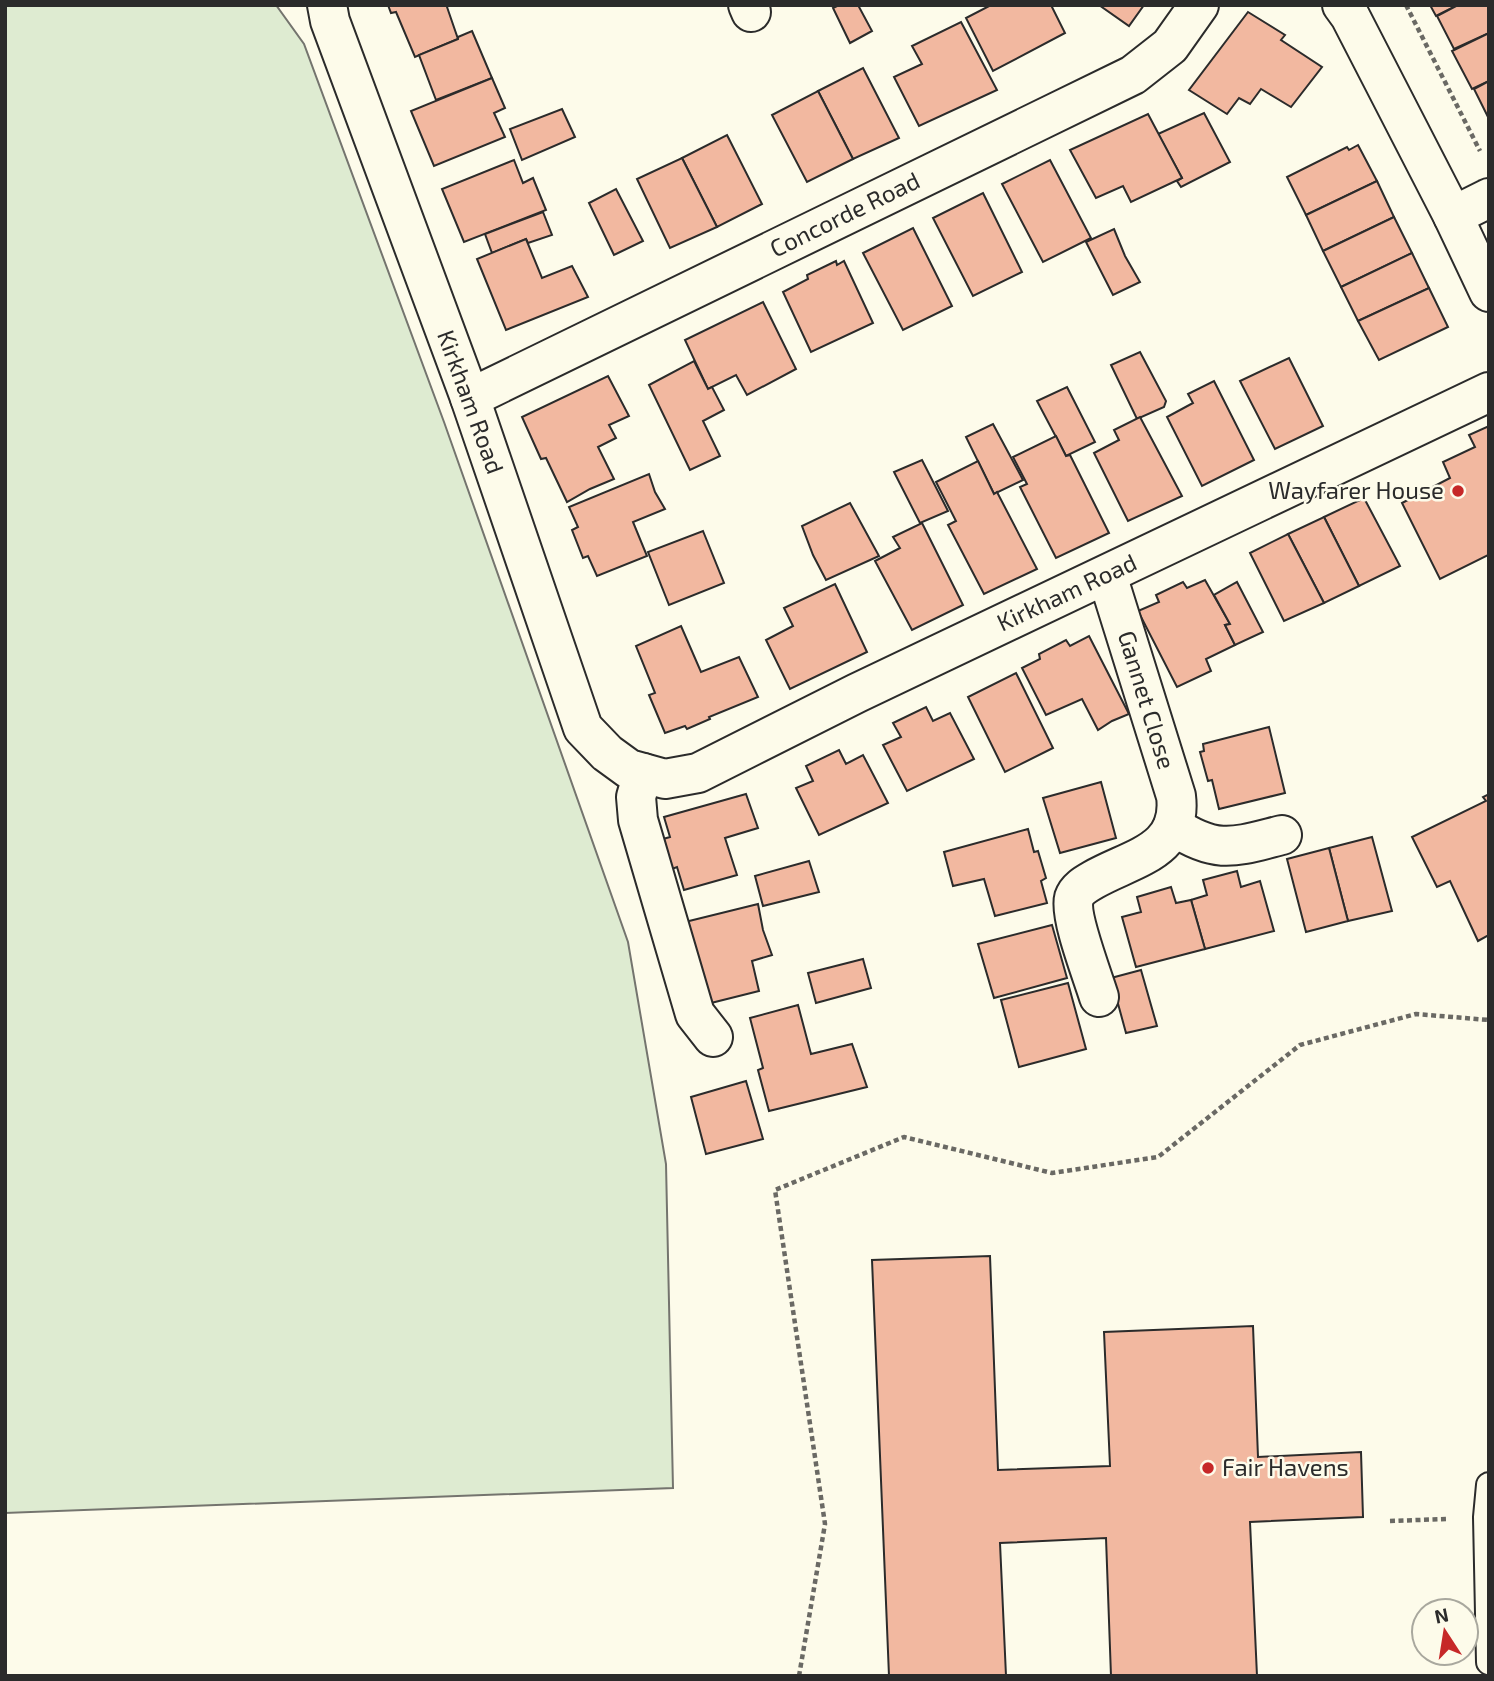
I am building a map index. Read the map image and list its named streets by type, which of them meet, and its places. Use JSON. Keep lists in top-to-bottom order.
{
  "streets": {
    "street": ["Concorde Road", "Kirkham Road", "Gannet Close"]
  },
  "crossings": [
    ["Concorde Road", "Kirkham Road"],
    ["Kirkham Road", "Gannet Close"]
  ],
  "places": ["Wayfarer House", "Fair Havens"],
  "north": "top"
}
